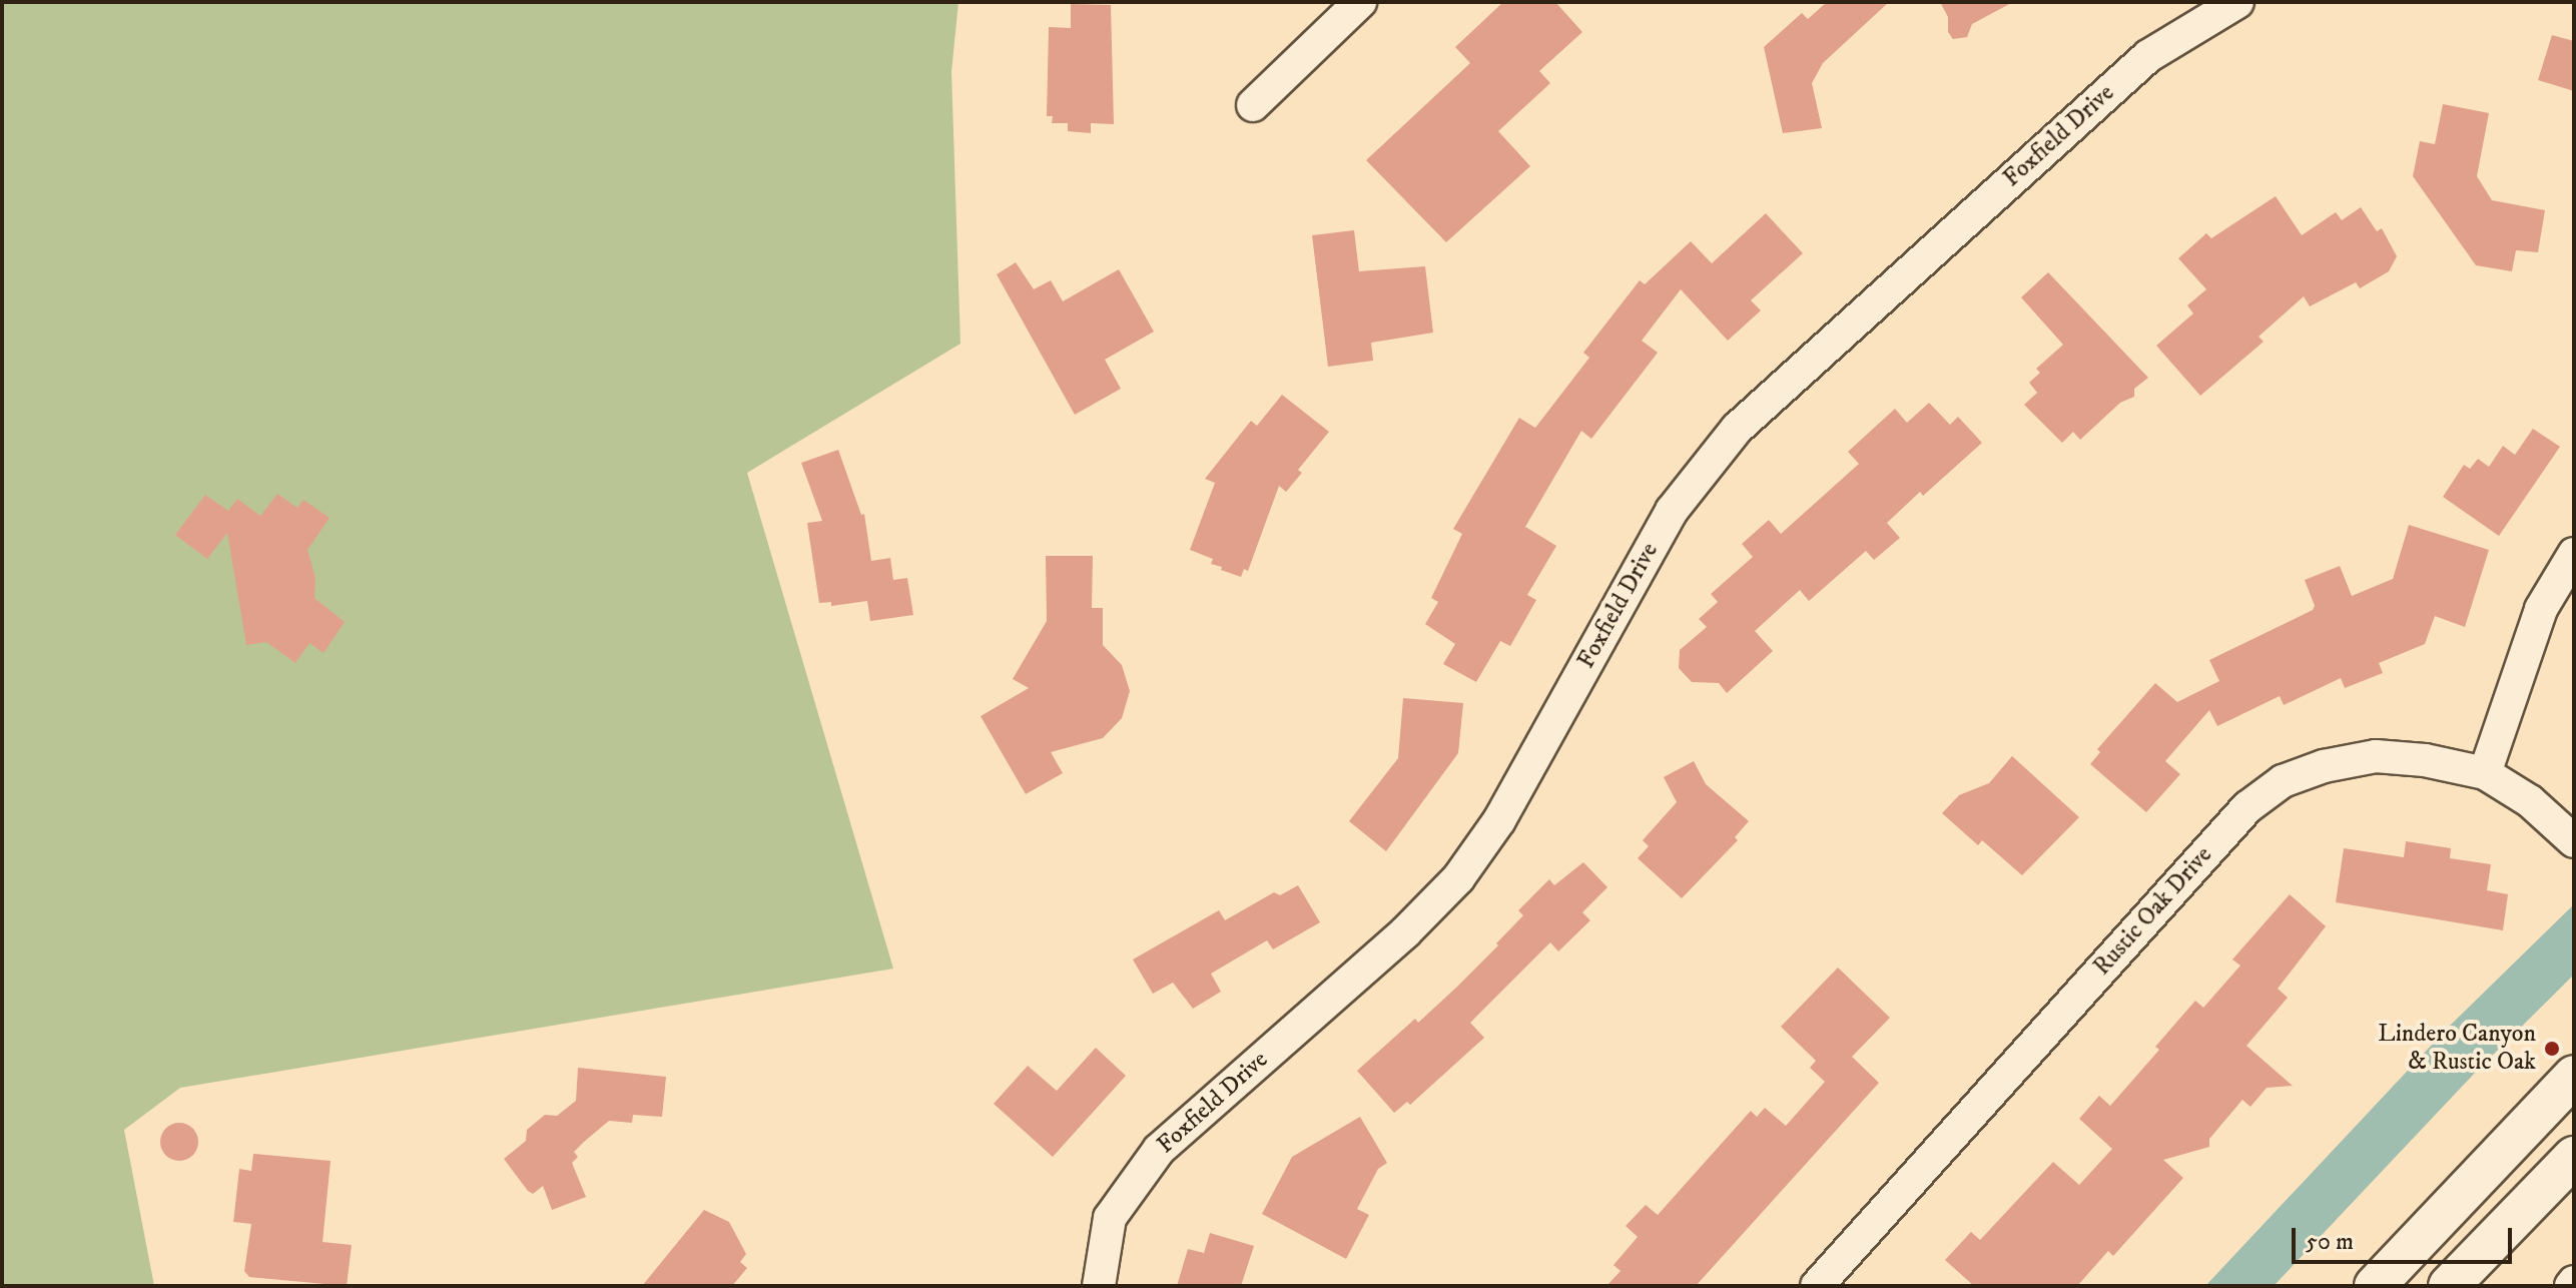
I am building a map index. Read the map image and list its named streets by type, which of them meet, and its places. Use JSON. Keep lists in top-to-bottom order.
{
  "streets": {
    "street": ["Foxfield Drive", "Rustic Oak Drive"]
  },
  "places": ["Lindero Canyon & Rustic Oak"],
  "scale_bar": "50 m"
}
